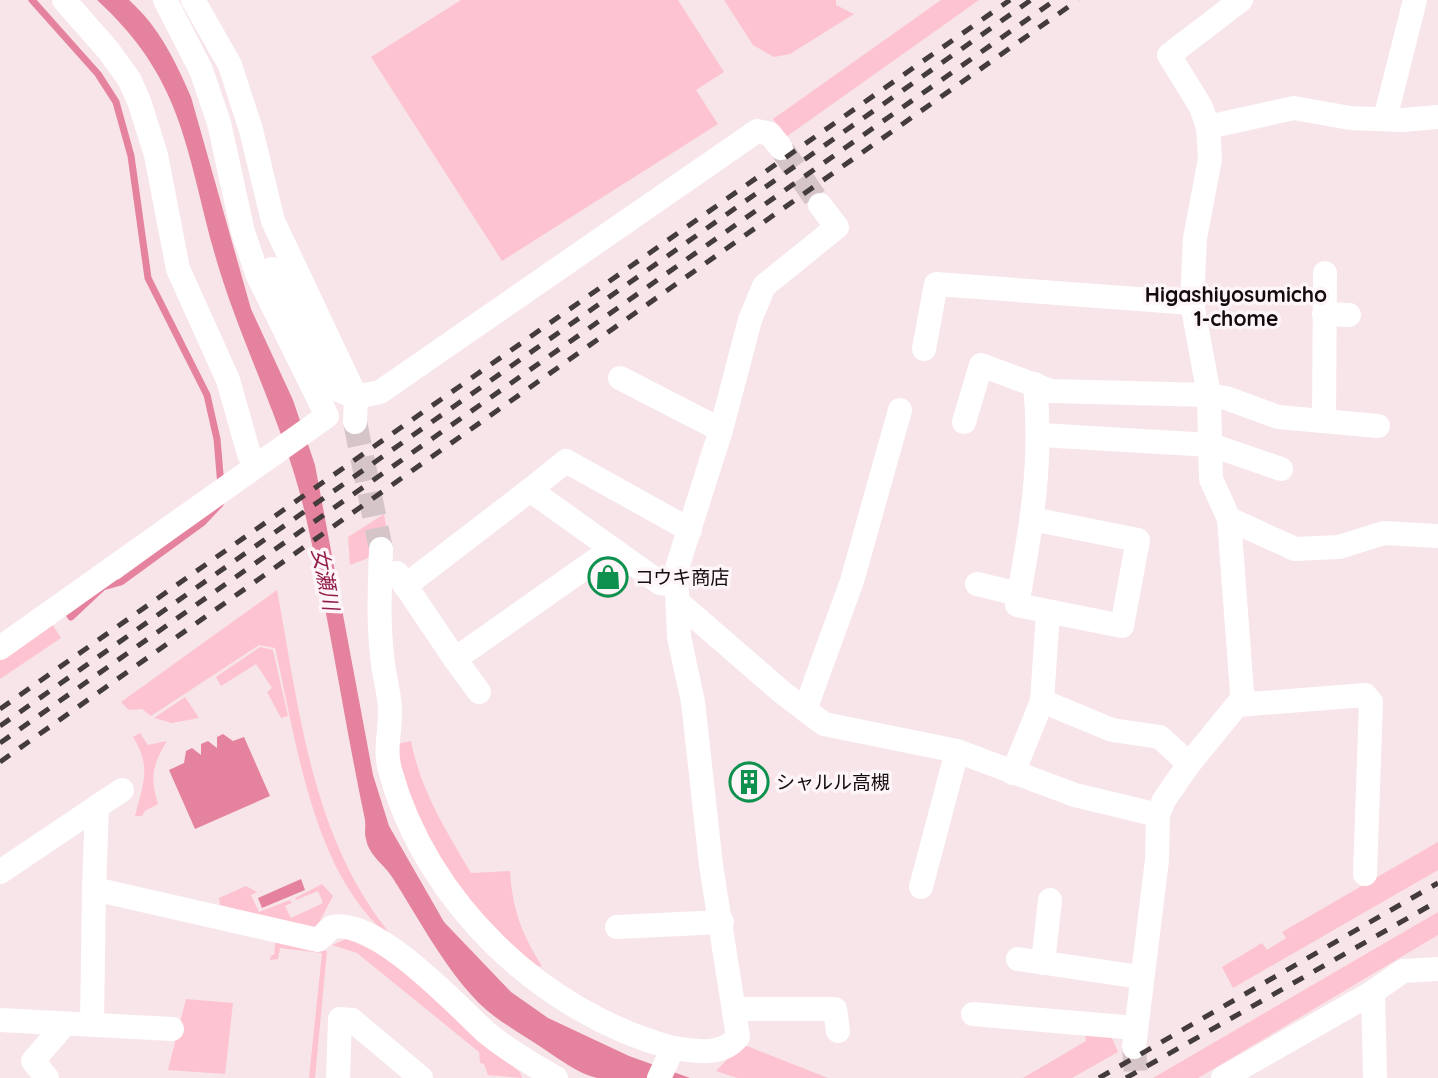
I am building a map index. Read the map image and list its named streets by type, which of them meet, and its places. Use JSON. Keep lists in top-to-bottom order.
{
  "districts": ["Higashiyosumicho 1-chome"],
  "water": ["女瀬川"],
  "places": {
    "shop": ["コウキ商店"],
    "building": ["シャルル高槻"]
  }
}
